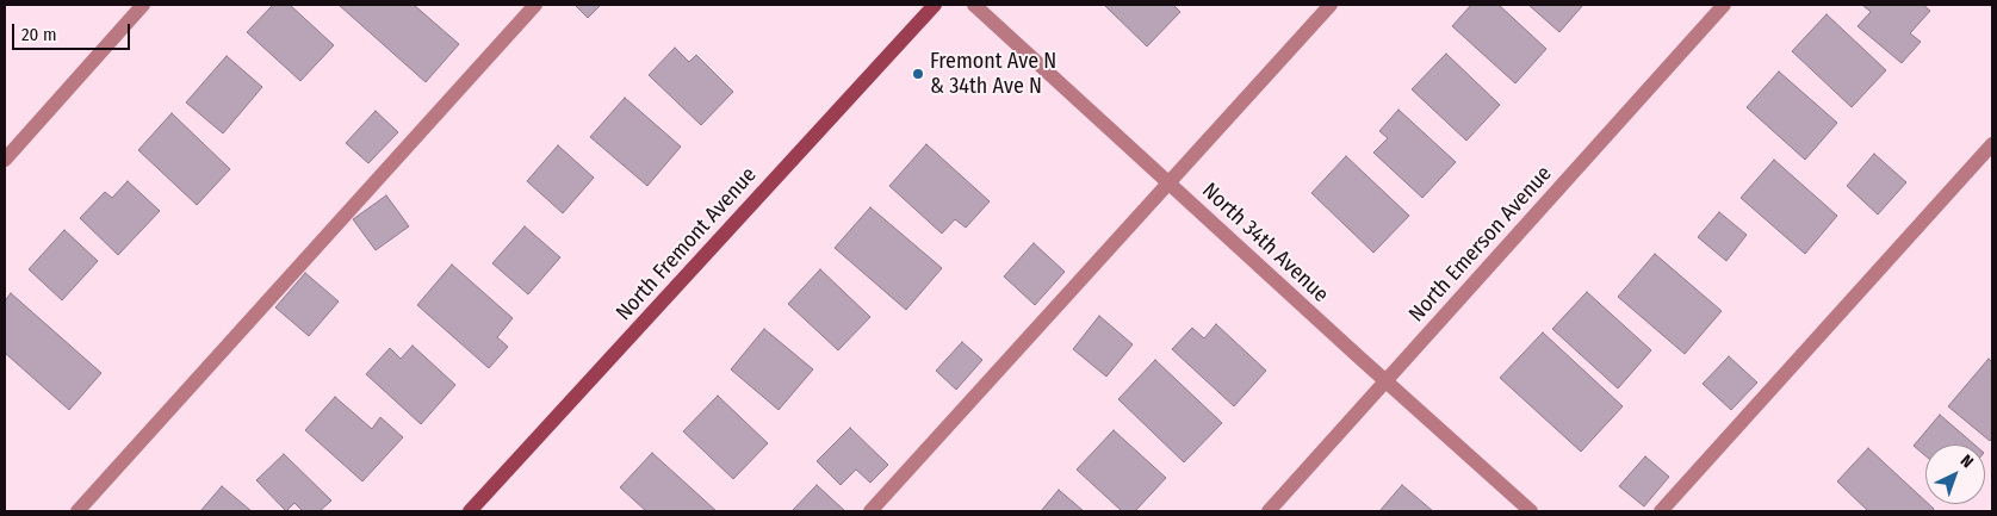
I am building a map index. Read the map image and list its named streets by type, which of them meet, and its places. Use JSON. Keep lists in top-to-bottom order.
{
  "streets": {
    "street": ["North 34th Avenue", "North Fremont Avenue", "North Emerson Avenue"]
  },
  "crossings": [
    ["North 34th Avenue", "North Emerson Avenue"]
  ],
  "places": ["Fremont Ave N & 34th Ave N"],
  "scale_bar": "20 m",
  "north": "top right"
}
